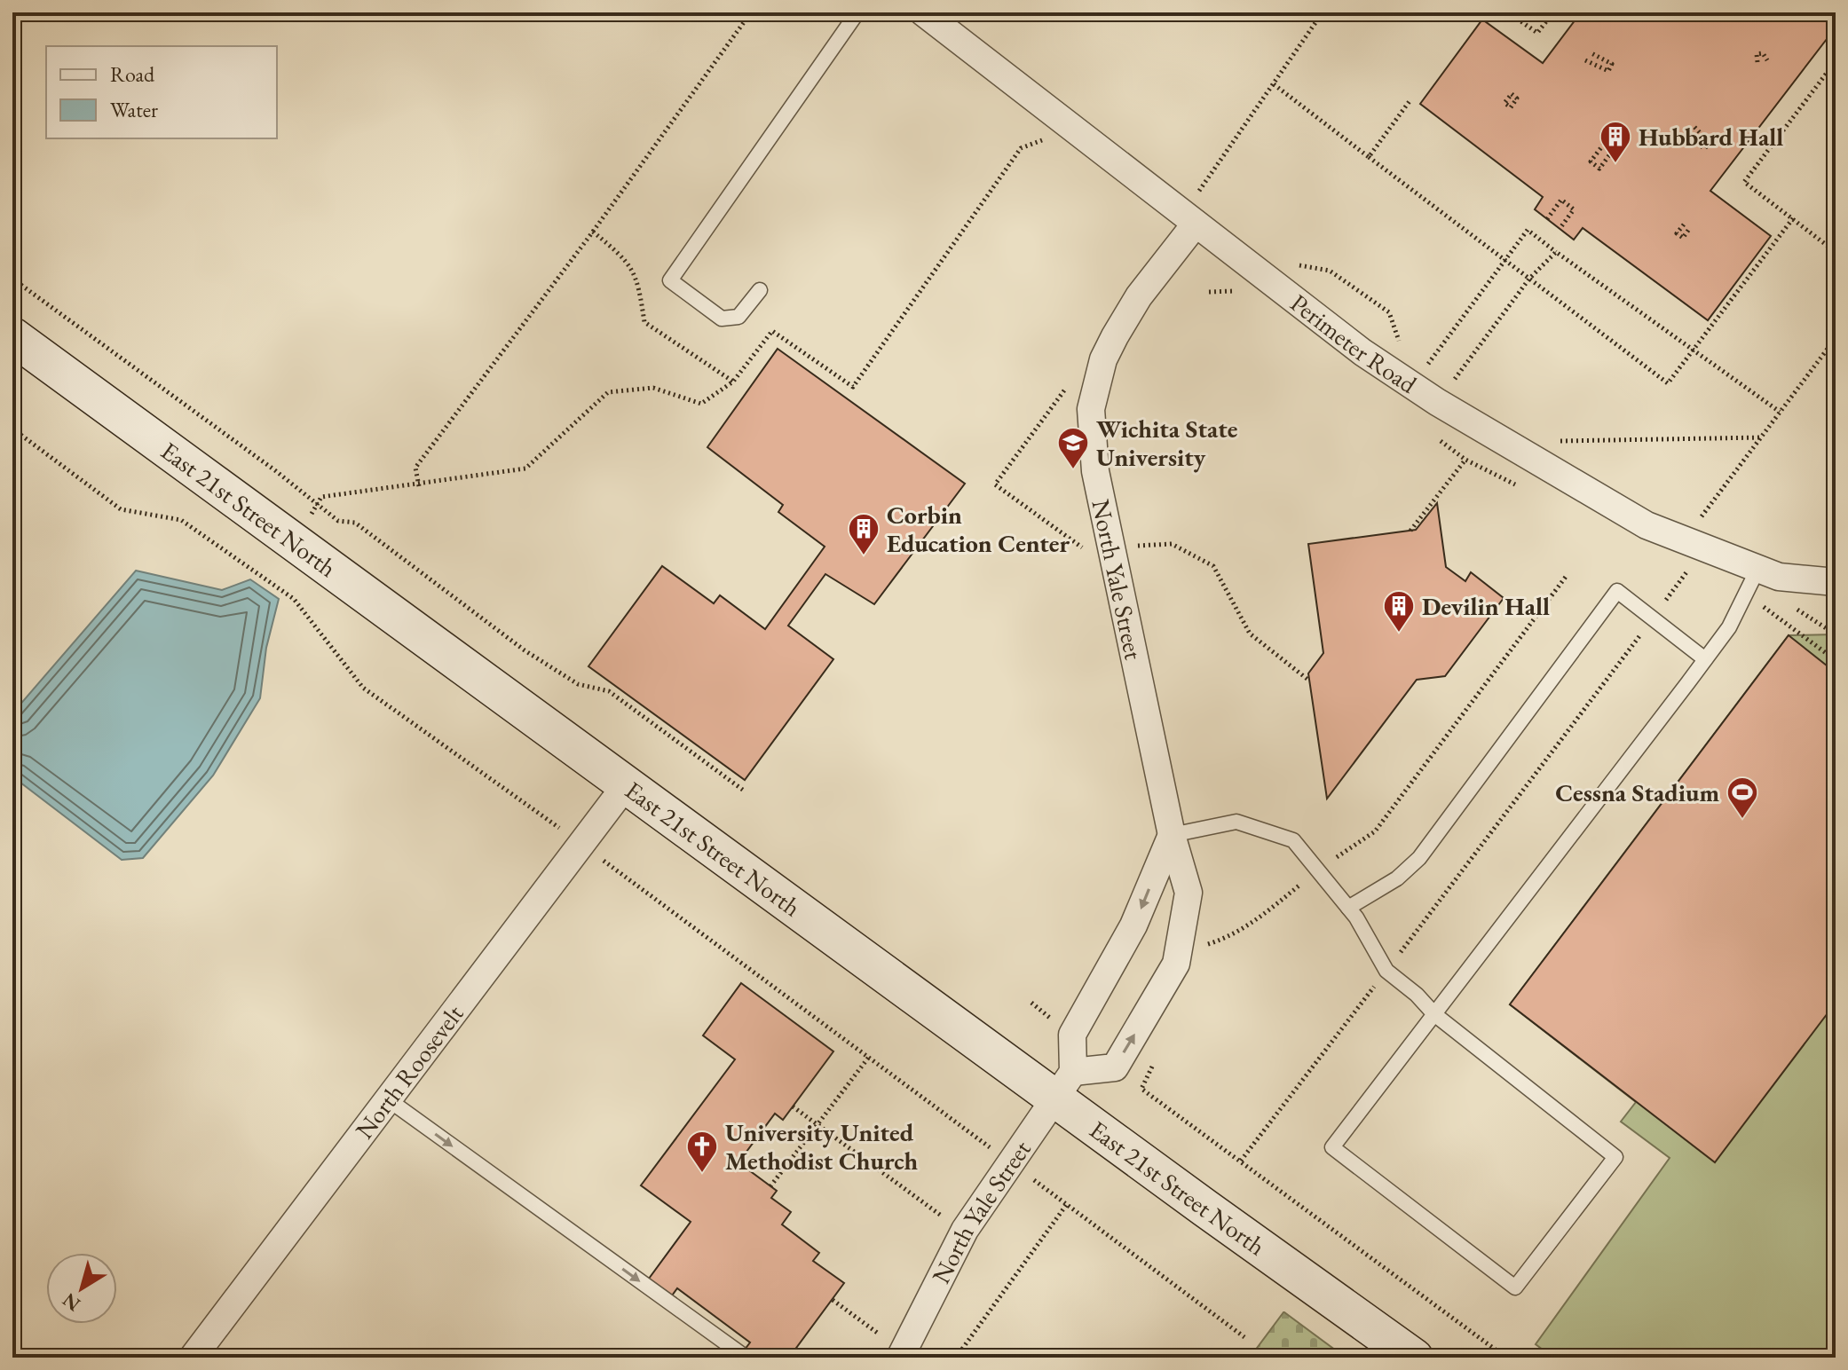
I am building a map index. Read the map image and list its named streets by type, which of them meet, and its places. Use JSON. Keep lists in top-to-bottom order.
{
  "streets": {
    "main road": ["East 21st Street North"],
    "street": ["Perimeter Road", "North Yale Street", "North Roosevelt"]
  },
  "crossings": [
    ["Perimeter Road", "North Yale Street"],
    ["East 21st Street North", "North Yale Street"],
    ["East 21st Street North", "North Roosevelt"]
  ],
  "places": {
    "building": ["Hubbard Hall", "Corbin Education Center", "Devilin Hall"],
    "school or university": ["Wichita State University"],
    "sports": ["Cessna Stadium"],
    "church": ["University United Methodist Church"]
  },
  "legend": ["Road", "Water"],
  "north": "bottom left"
}
